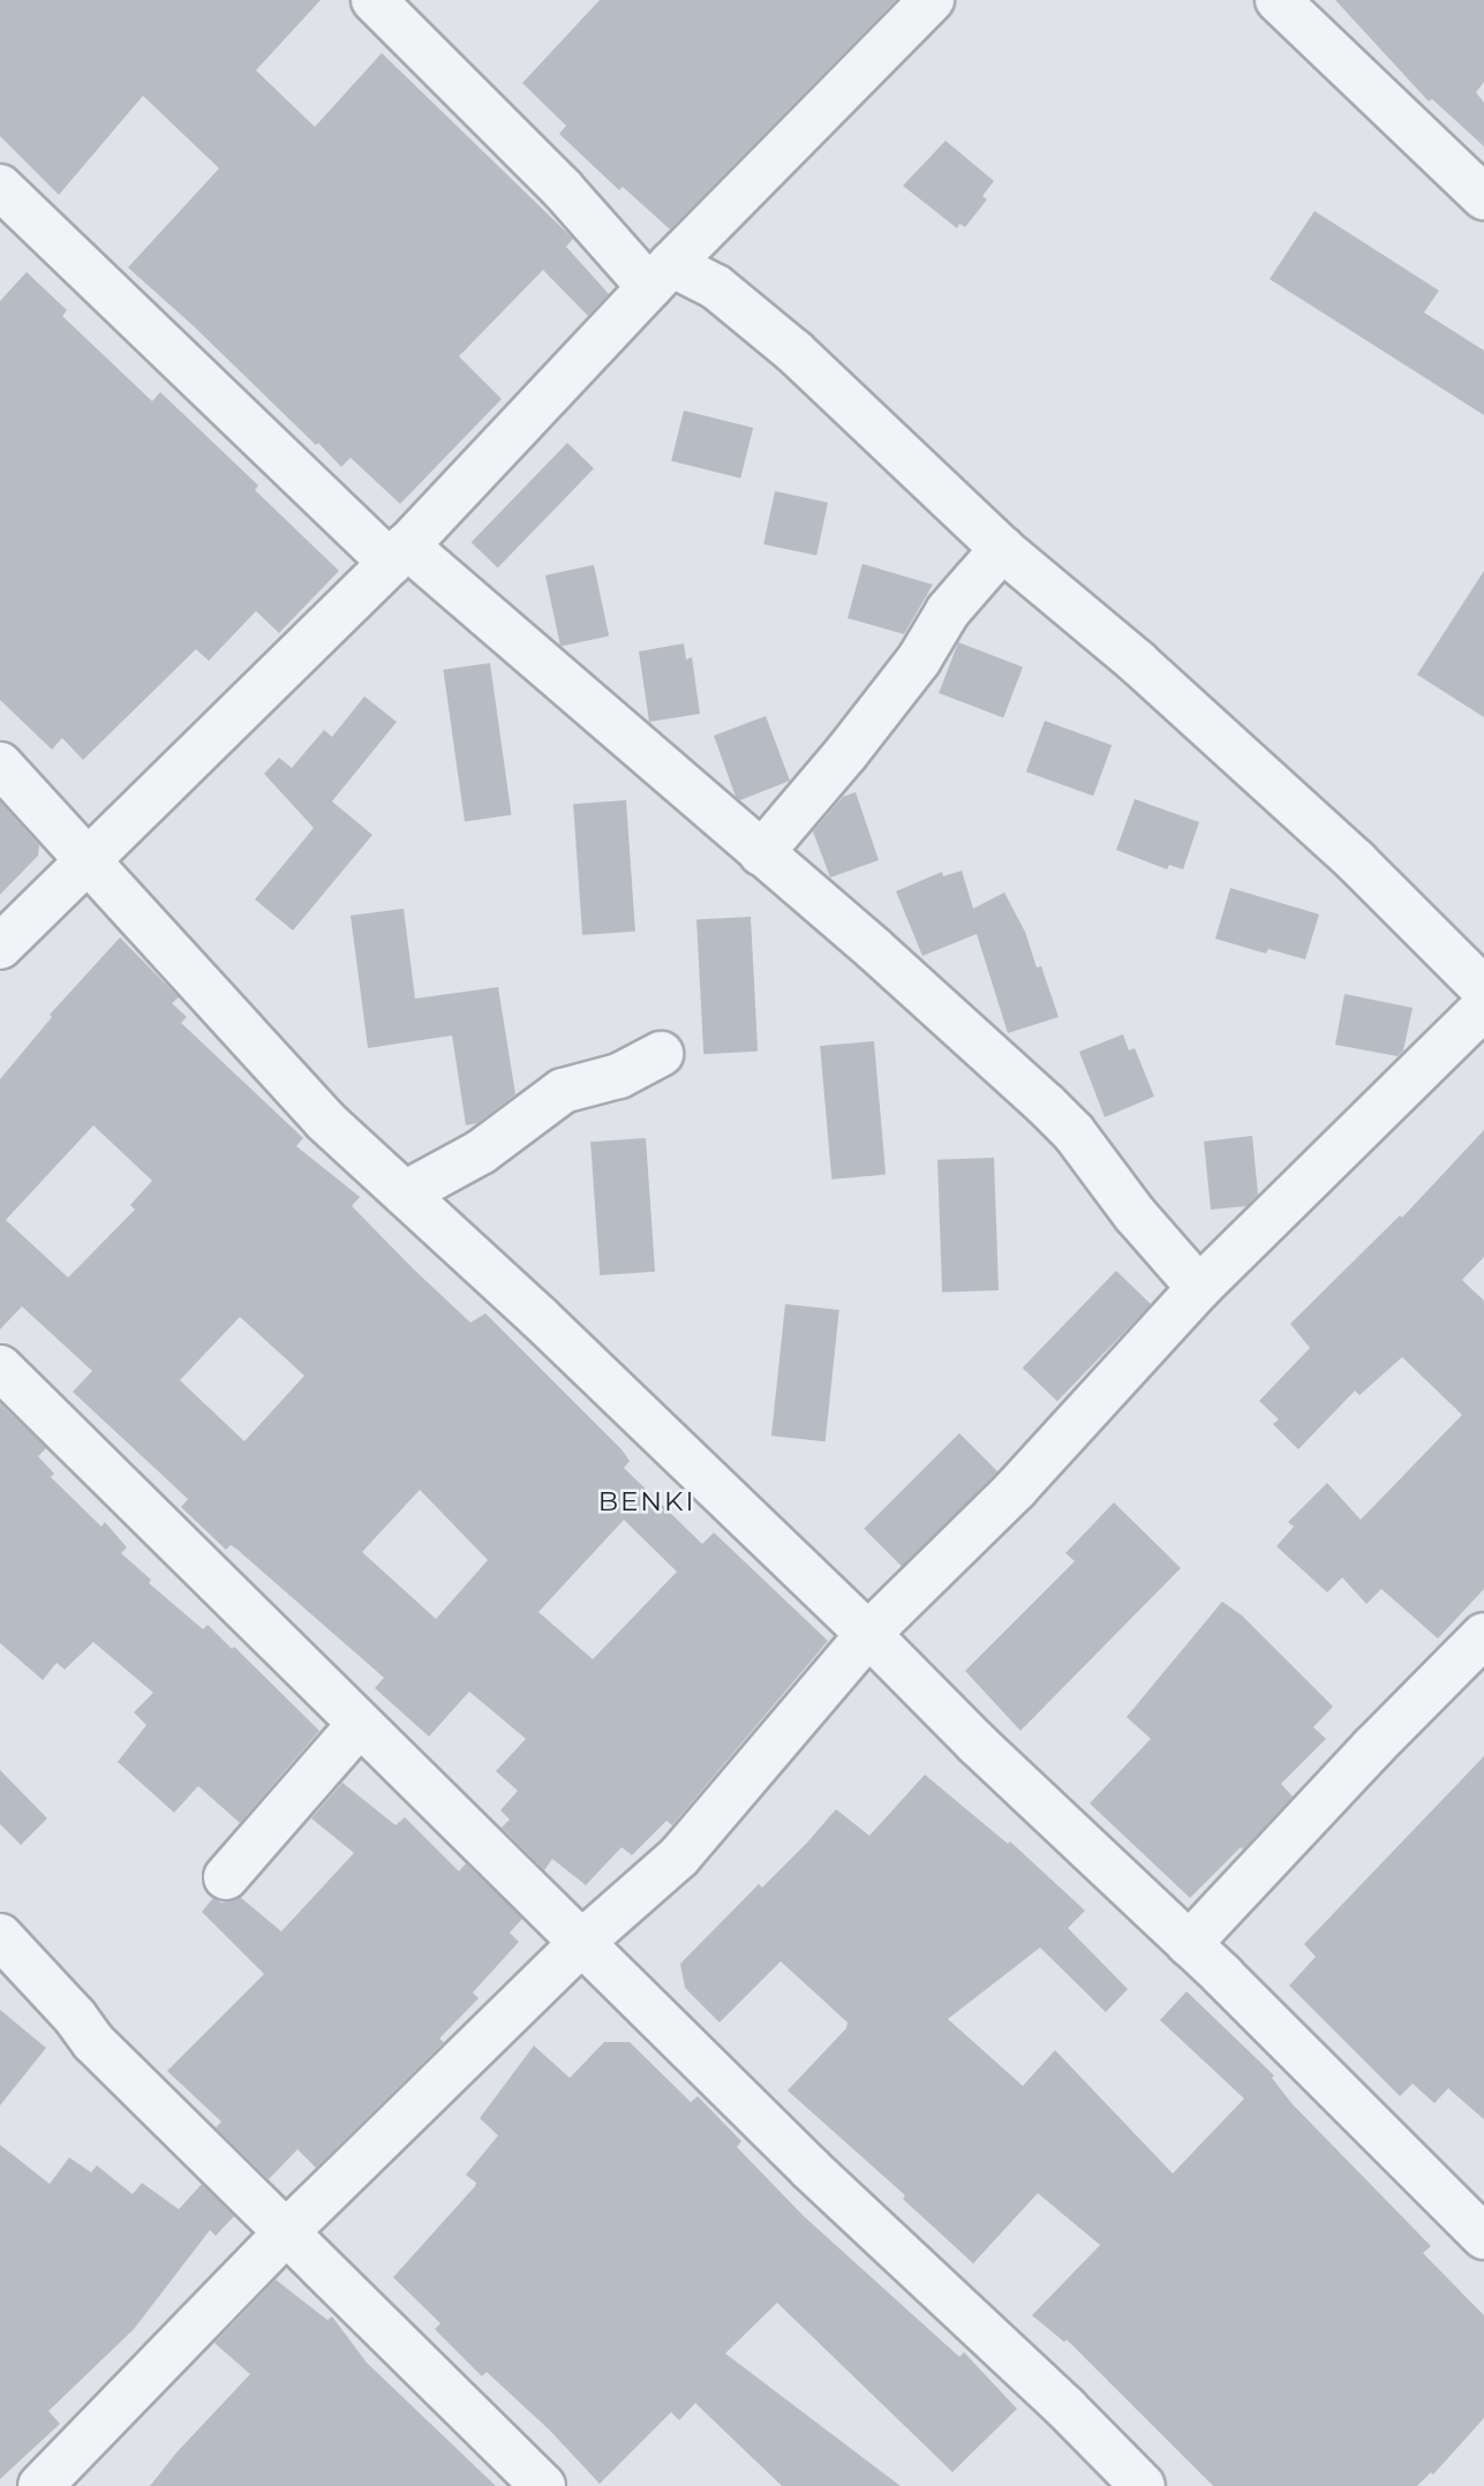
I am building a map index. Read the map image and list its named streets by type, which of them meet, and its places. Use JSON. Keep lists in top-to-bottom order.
{
  "districts": ["BENKI"]
}
